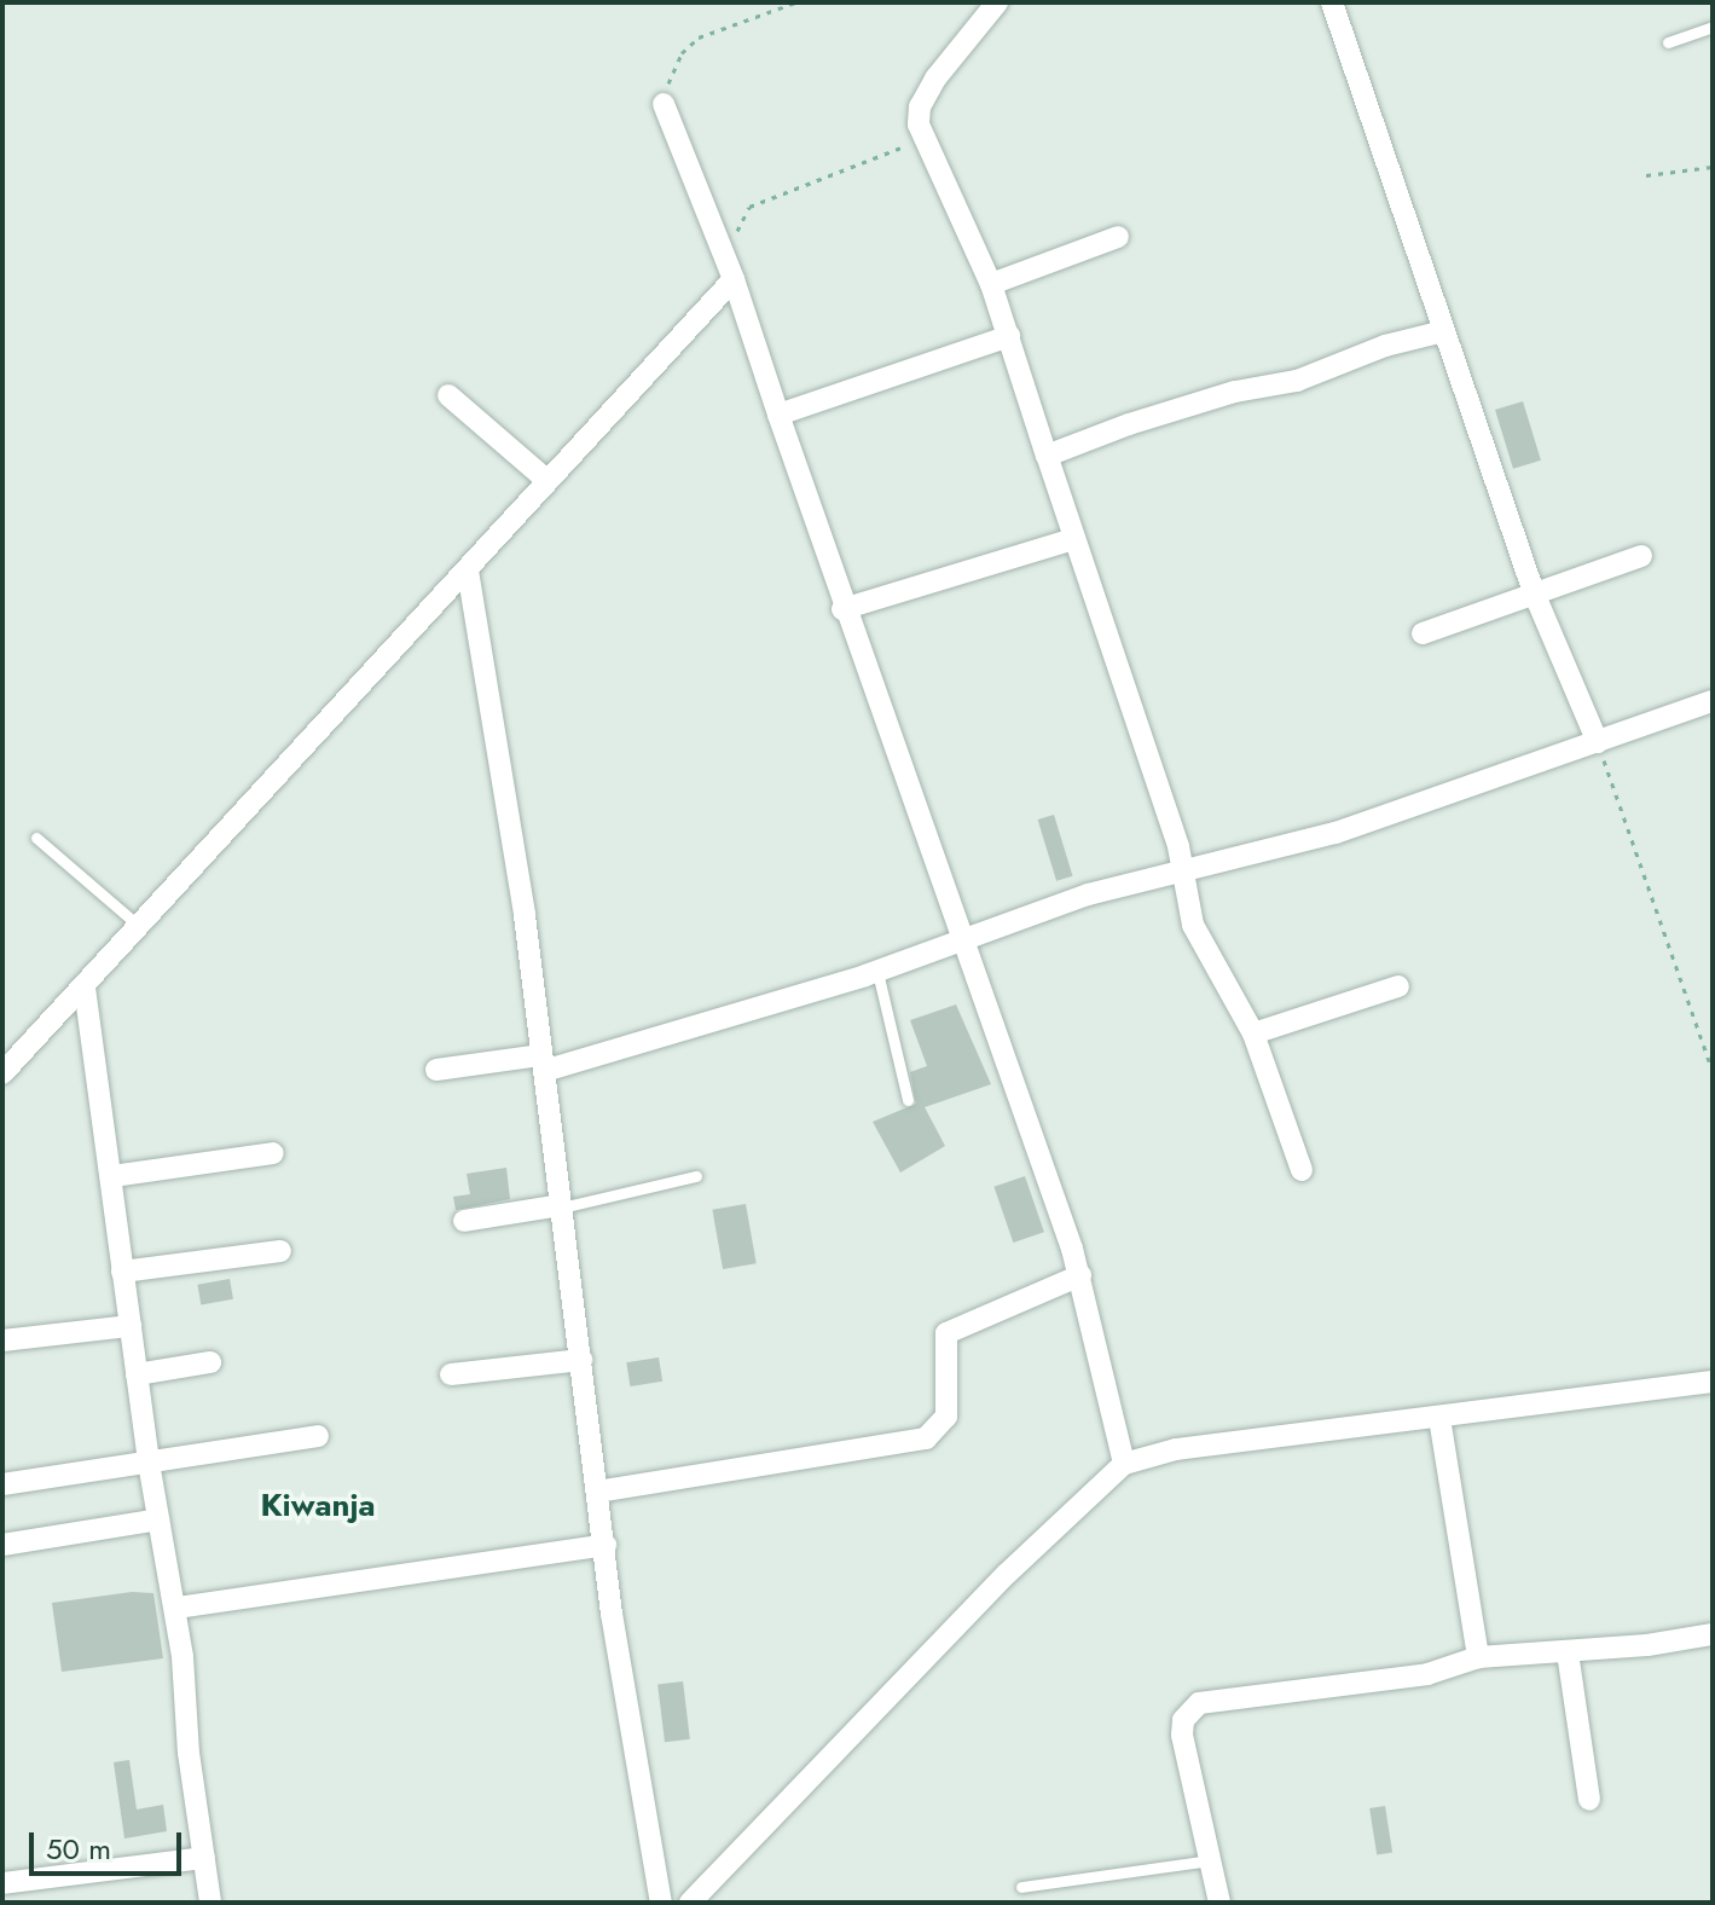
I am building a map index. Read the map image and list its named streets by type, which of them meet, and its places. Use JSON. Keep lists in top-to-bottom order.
{
  "districts": ["Kiwanja"],
  "scale_bar": "50 m"
}
